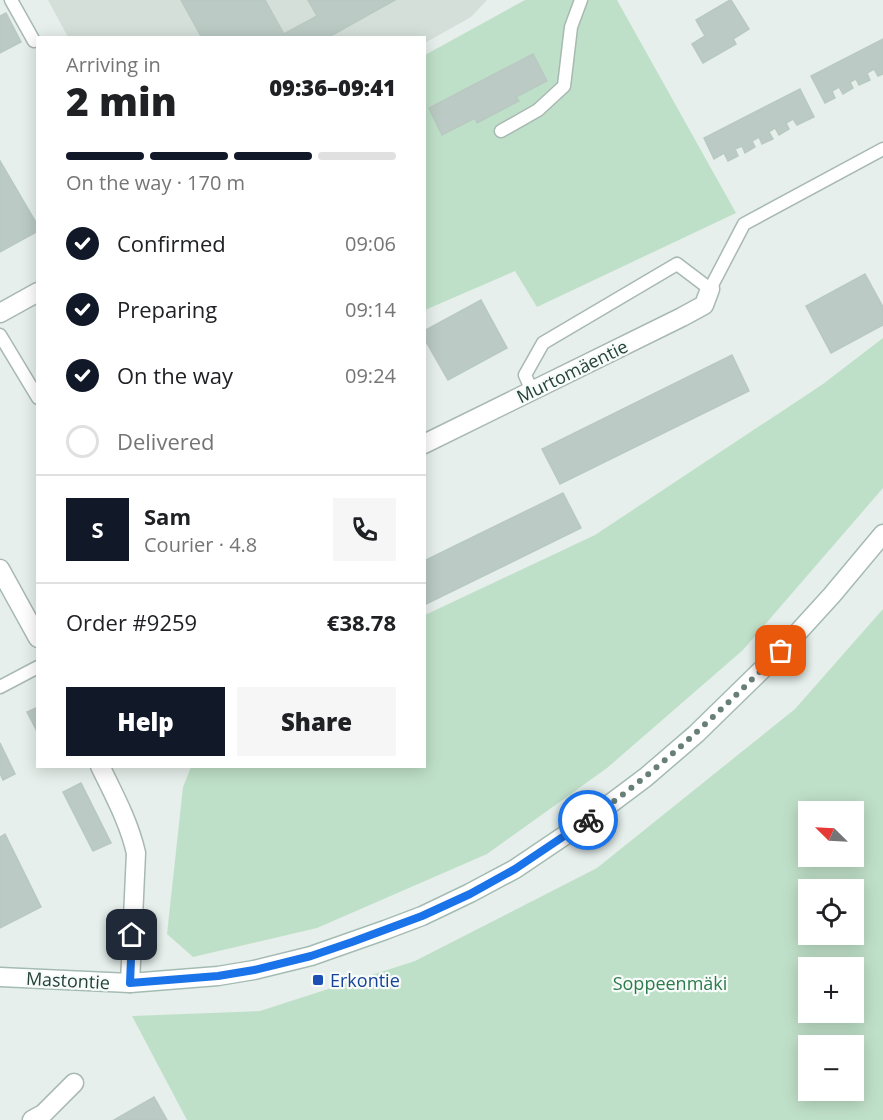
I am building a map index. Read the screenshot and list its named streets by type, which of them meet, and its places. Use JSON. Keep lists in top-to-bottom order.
{
  "streets": {
    "main road": ["Murtomäentie", "Mastontie"]
  },
  "parks": ["Soppeenmäki"],
  "places": {
    "transit": ["Erkontie"]
  },
  "north": "top left",
  "page": {
    "heading": ["2 min", "Arriving in", "09:36–09:41"],
    "panel": [
      "Sam",
      "Courier · 4.8",
      "Order #9259",
      "€38.78"
    ],
    "bar": "On the way · 170 m",
    "list": [
      ["Confirmed", "09:06"],
      ["Preparing", "09:14"],
      ["On the way", "09:24"],
      "Delivered"
    ],
    "round": "S",
    "buttons": ["Help", "Share"],
    "map_buttons": ["+", "−"]
  }
}
